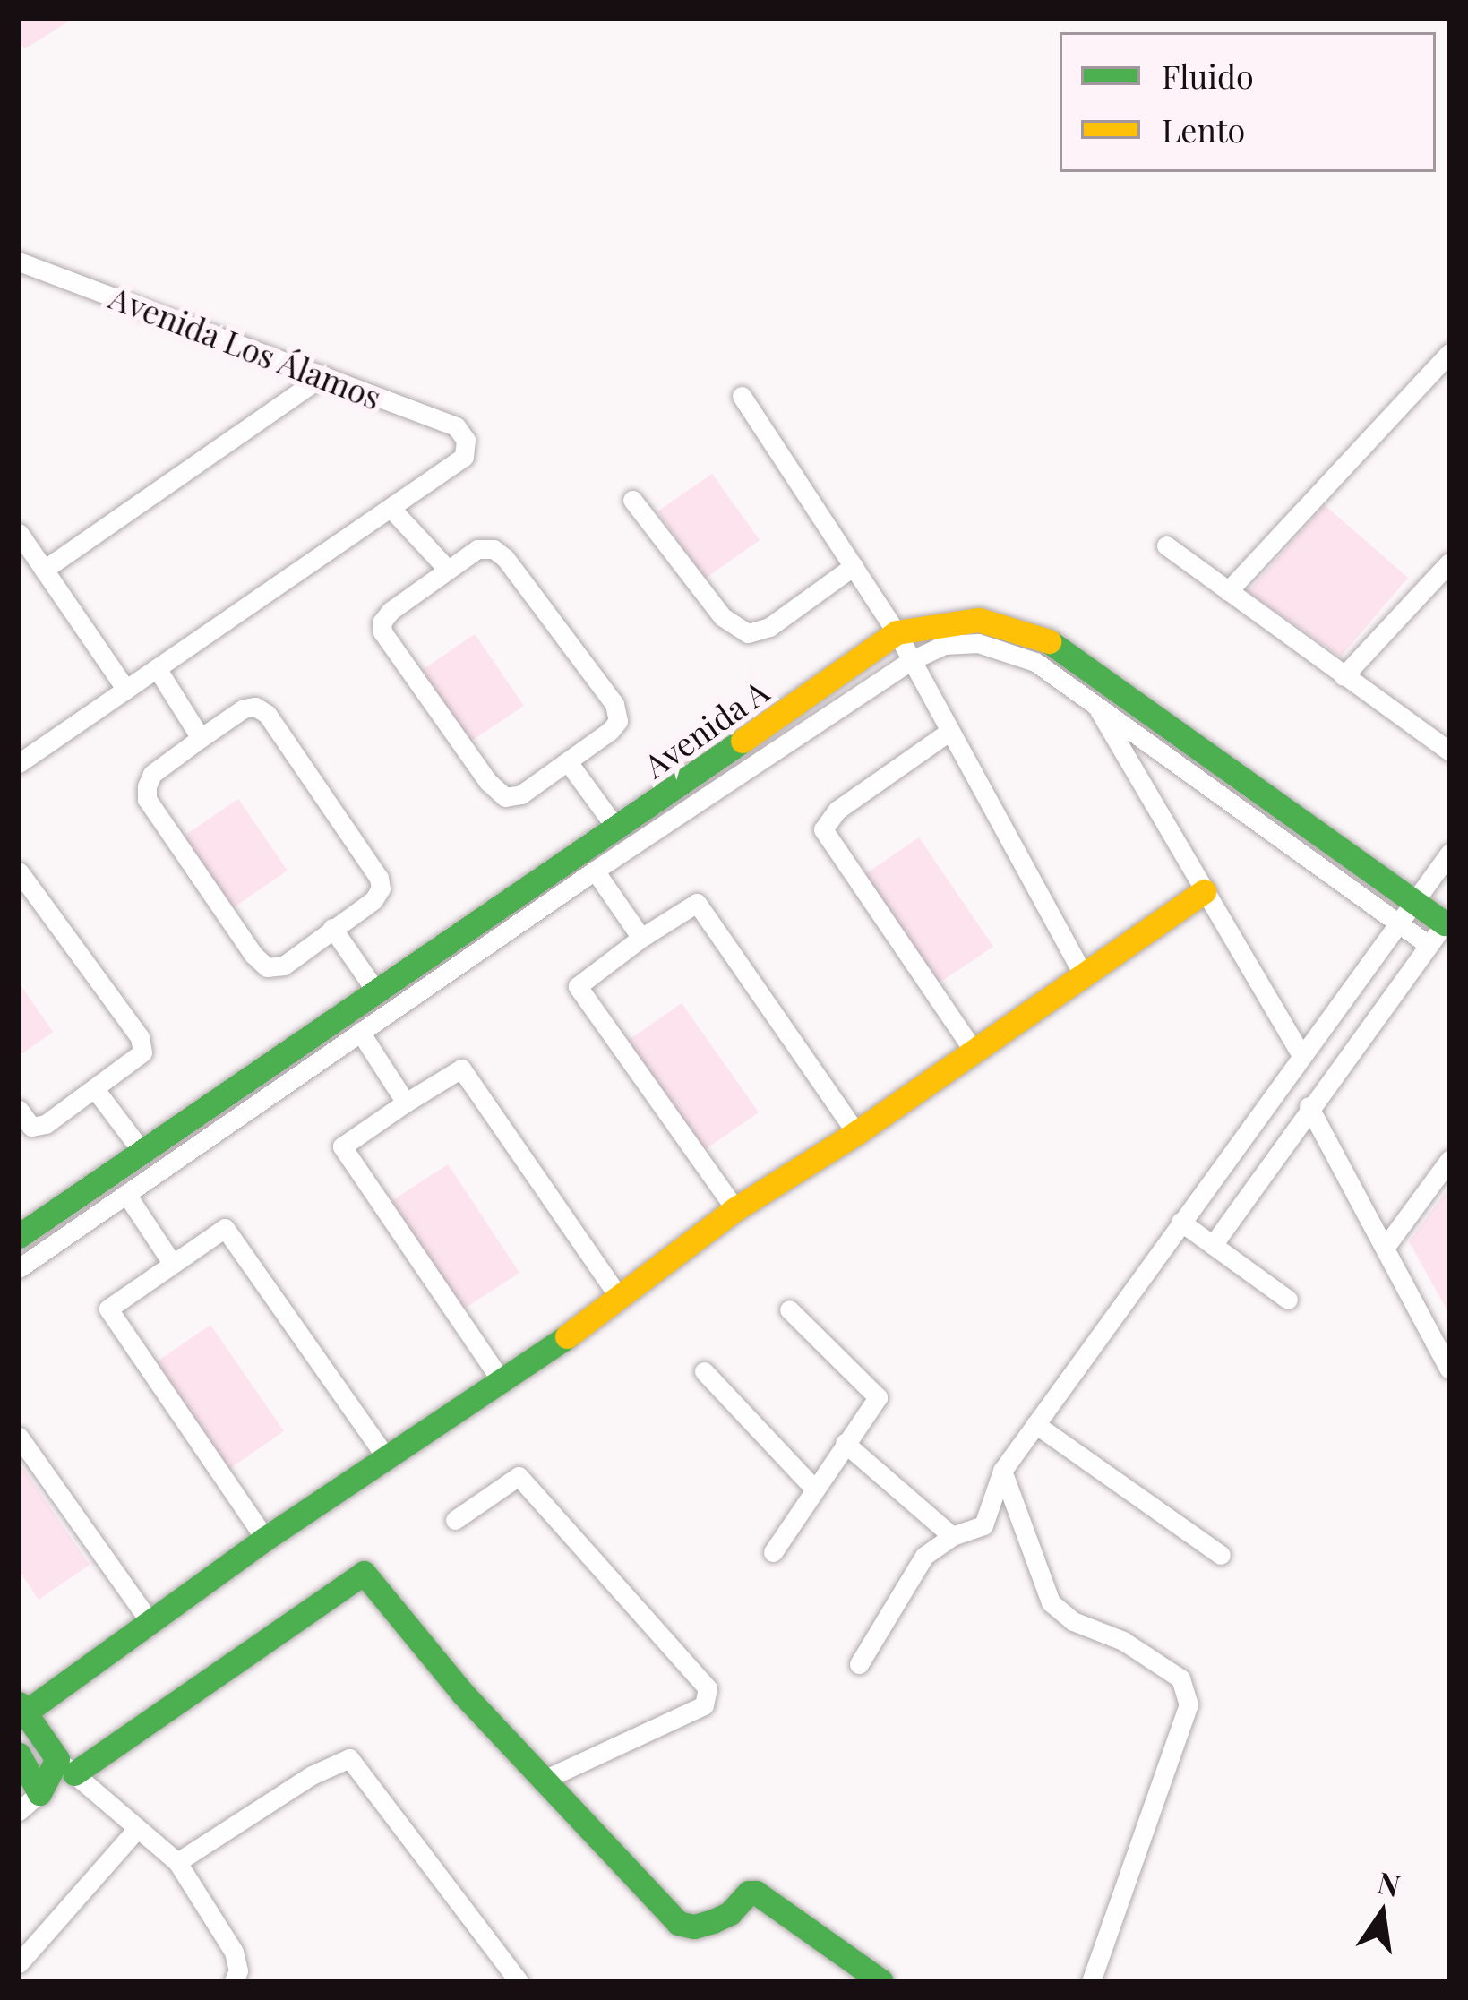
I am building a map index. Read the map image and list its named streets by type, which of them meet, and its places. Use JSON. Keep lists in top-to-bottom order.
{
  "streets": {
    "street": ["Avenida Los Álamos", "Avenida A"]
  },
  "legend": ["Fluido", "Lento"],
  "north": "top"
}
